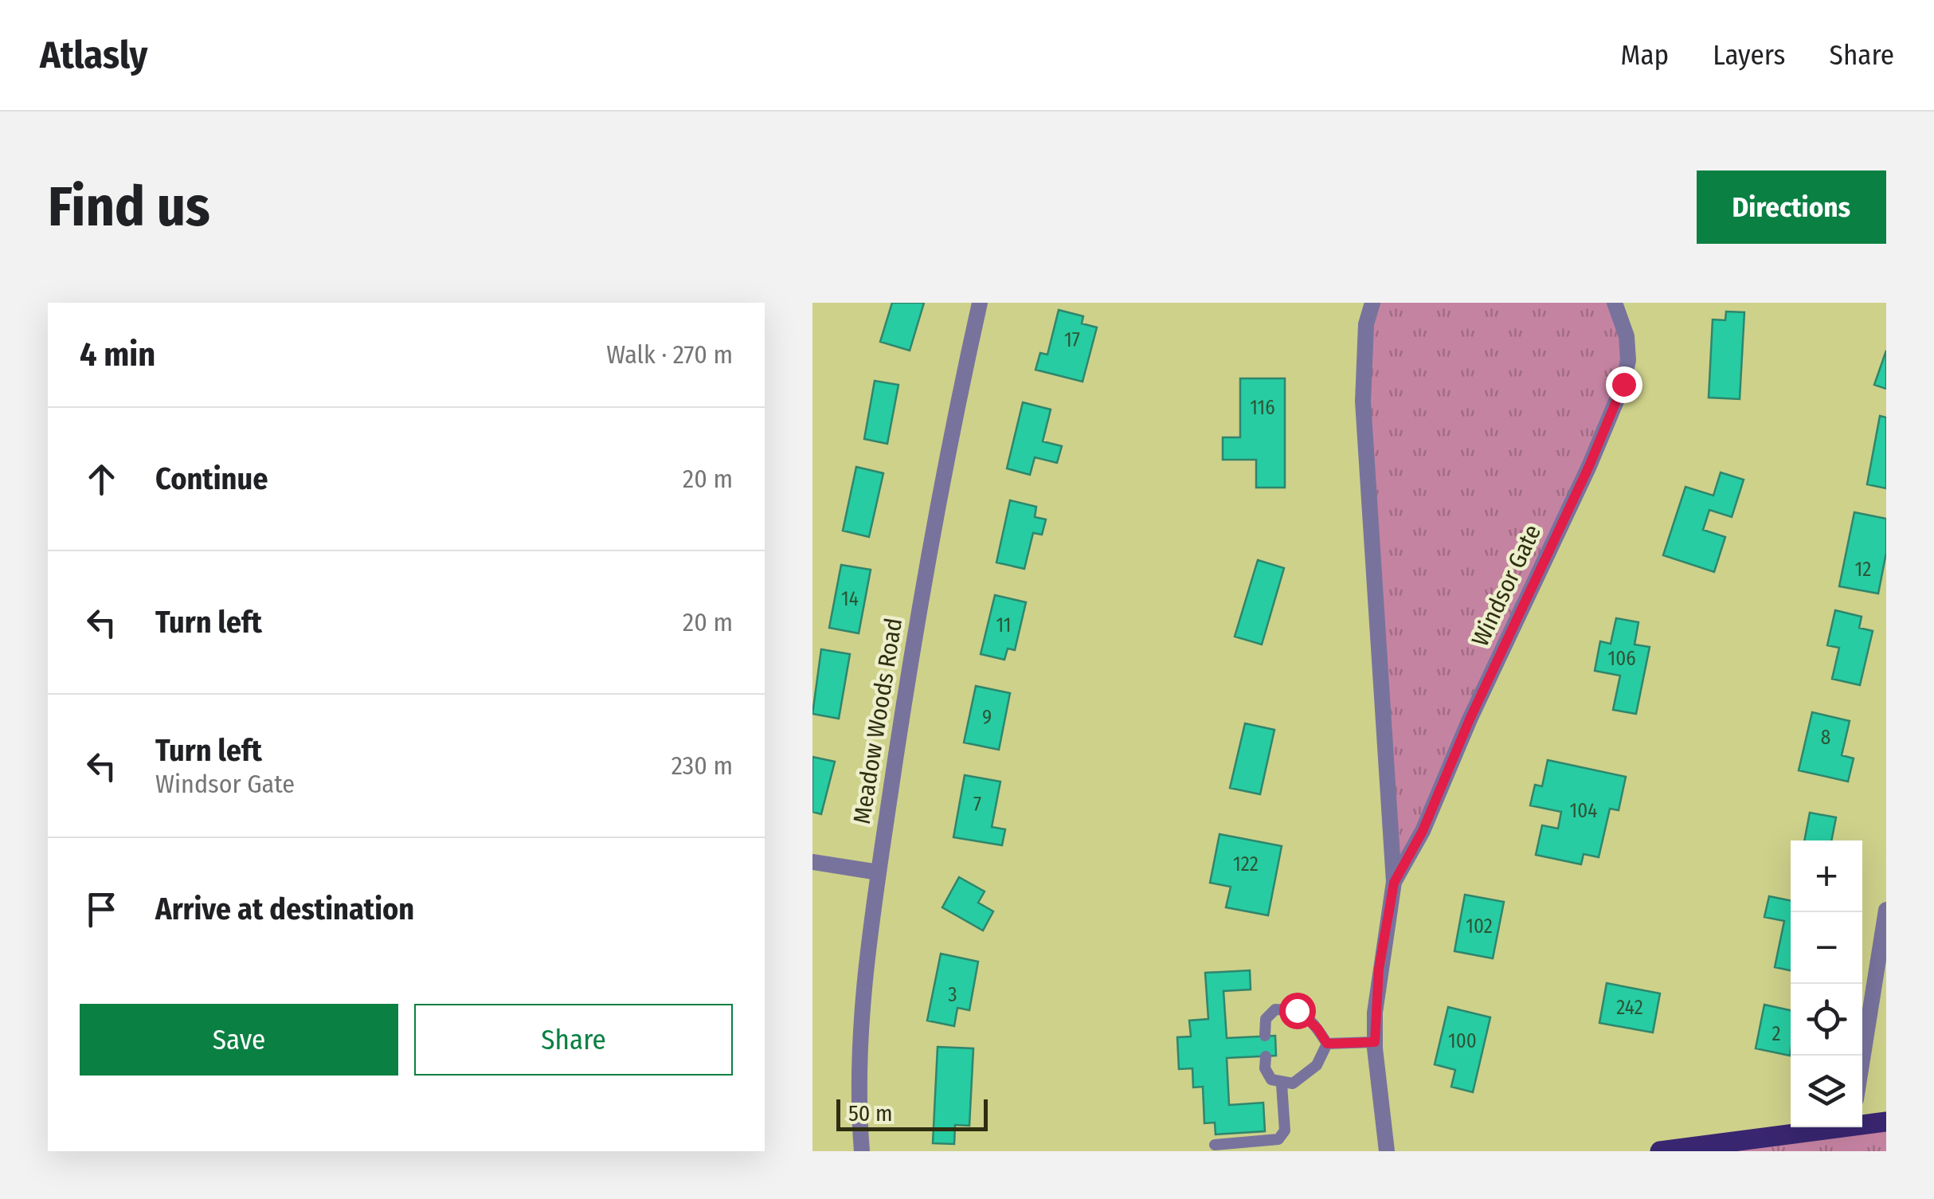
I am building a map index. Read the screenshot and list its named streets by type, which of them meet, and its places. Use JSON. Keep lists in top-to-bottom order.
{
  "streets": {
    "street": ["Windsor Gate", "Meadow Woods Road"]
  },
  "house_numbers": [
    "17",
    "116",
    "12",
    "14",
    "11",
    "106",
    "9",
    "8",
    "7",
    "104",
    "122",
    "102",
    "3",
    "242",
    "2",
    "100"
  ],
  "scale_bar": "50 m",
  "page": {
    "header": "Atlasly",
    "nav": ["Map", "Layers", "Share"],
    "buttons": [
      "Directions",
      ["Save", "Share"]
    ],
    "title": "Find us",
    "heading": ["4 min", "Walk · 270 m"],
    "list": [
      ["Continue", "20 m"],
      ["Turn left", "20 m"],
      ["Turn left", "Windsor Gate", "230 m"],
      "Arrive at destination"
    ],
    "map_buttons": ["+", "−"],
    "scale": "50 m"
  }
}
